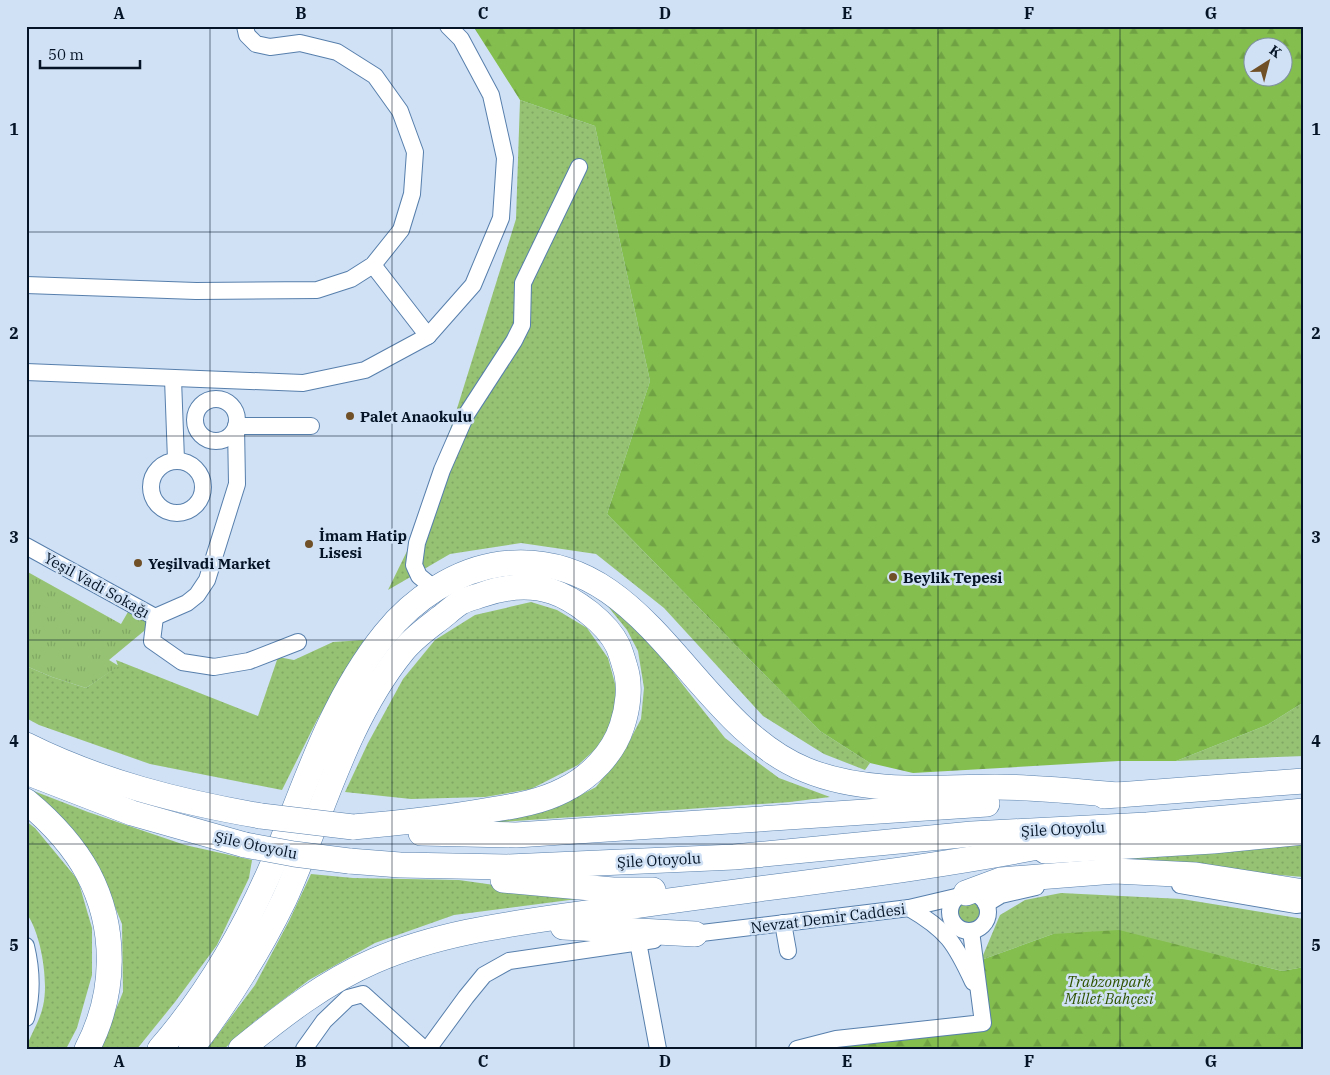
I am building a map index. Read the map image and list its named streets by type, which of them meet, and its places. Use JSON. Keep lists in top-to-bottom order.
{
  "streets": {
    "highway": ["Şile Otoyolu"],
    "street": ["Yeşil Vadi Sokağı", "Nevzat Demir Caddesi"]
  },
  "parks": ["Trabzonpark Millet Bahçesi"],
  "places": [
    "Palet Anaokulu",
    "İmam Hatip Lisesi",
    "Yeşilvadi Market",
    "Beylik Tepesi"
  ],
  "scale_bar": "50 m",
  "north": "top right",
  "grid": {
    "columns": [
      "A",
      "B",
      "C",
      "D",
      "E",
      "F",
      "G"
    ],
    "rows": [
      "1",
      "2",
      "3",
      "4",
      "5"
    ]
  }
}
